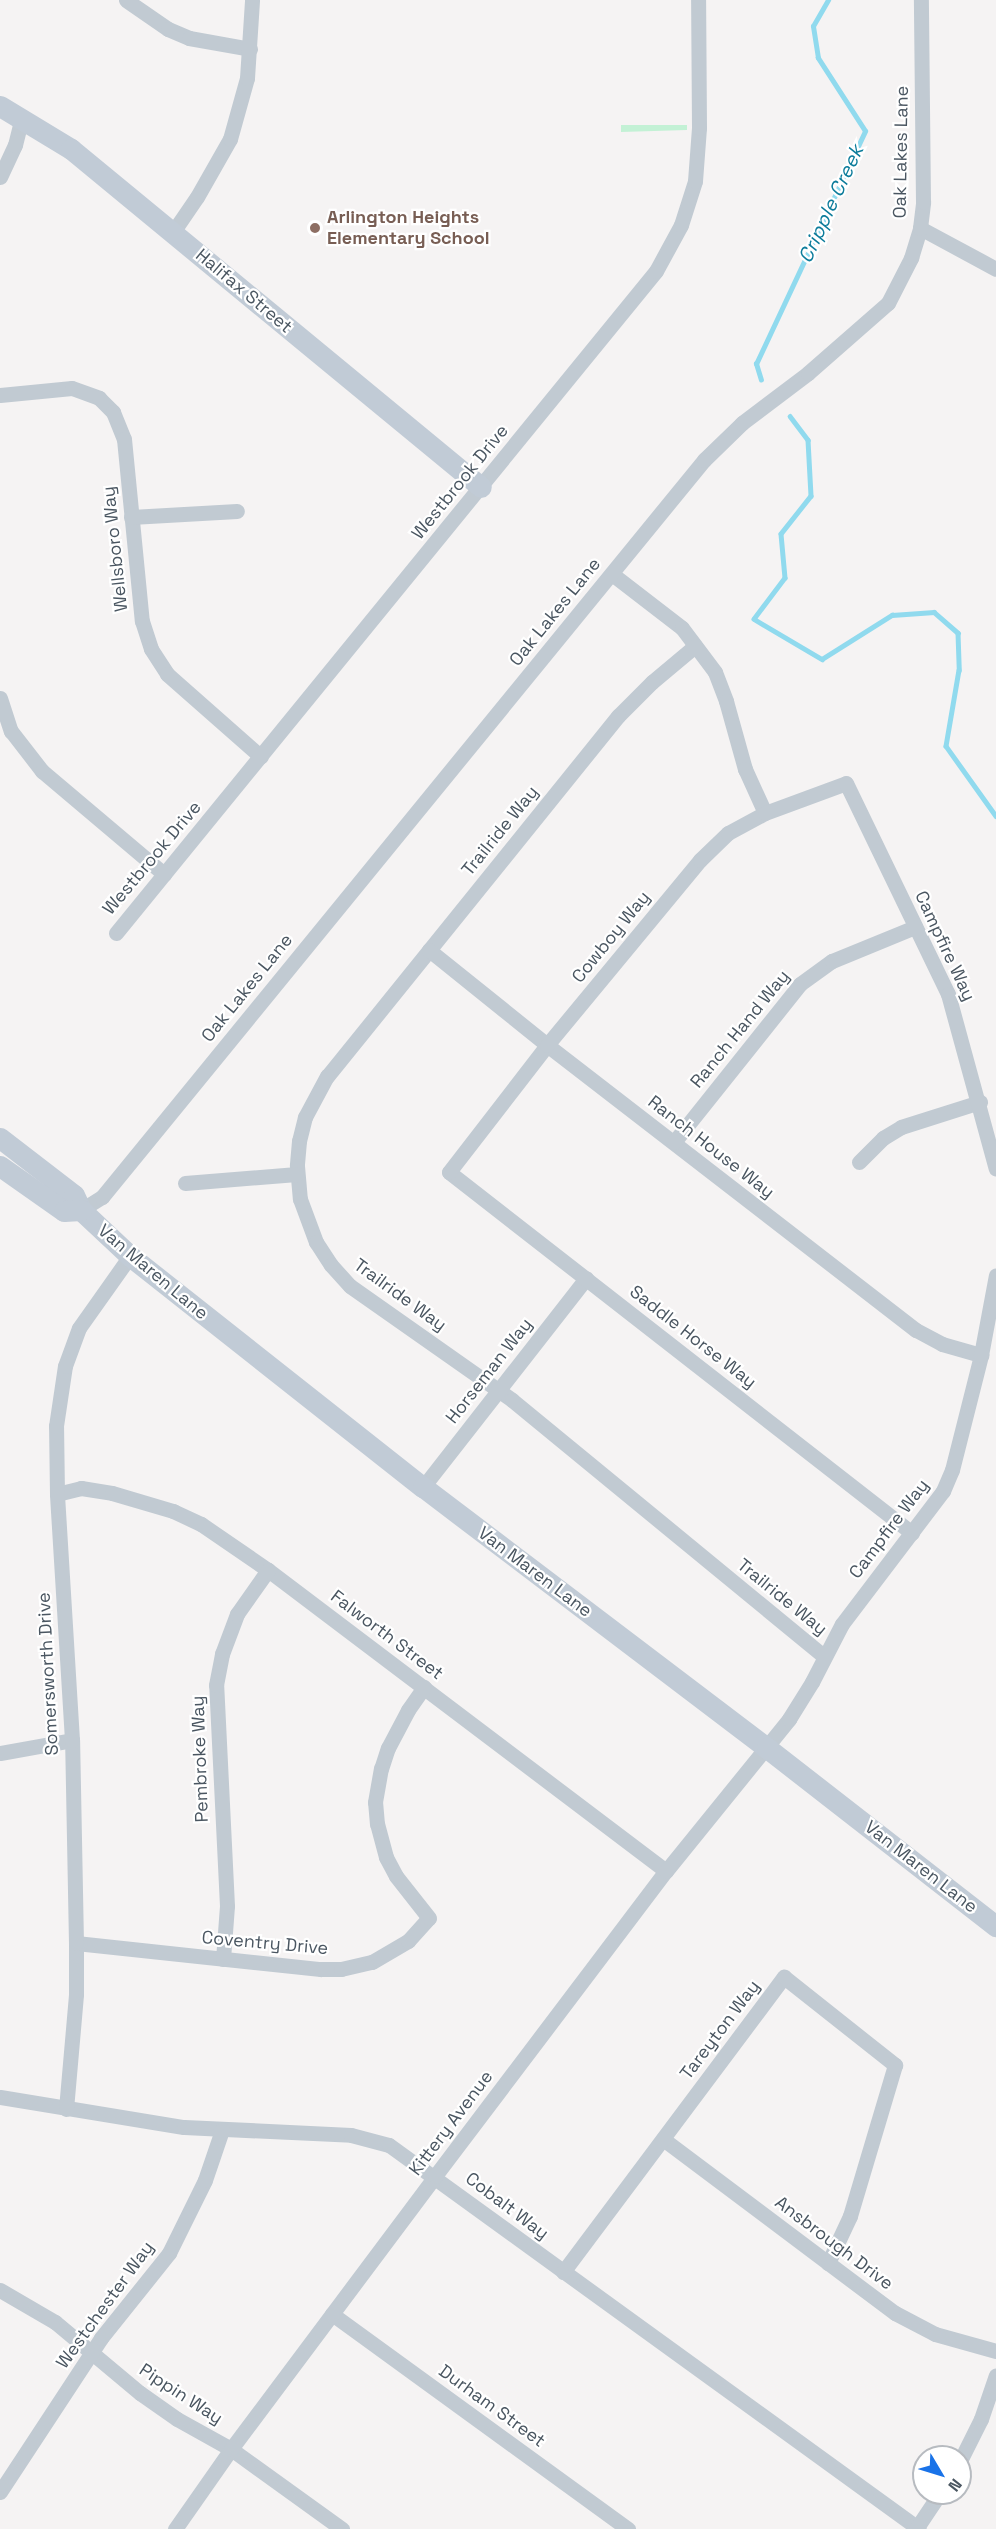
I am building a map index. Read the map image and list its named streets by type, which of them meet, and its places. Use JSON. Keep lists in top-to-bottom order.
{
  "streets": {
    "main road": ["Halifax Street", "Van Maren Lane"],
    "street": [
      "Oak Lakes Lane",
      "Westbrook Drive",
      "Wellsboro Way",
      "Trailride Way",
      "Cowboy Way",
      "Campfire Way",
      "Ranch Hand Way",
      "Ranch House Way",
      "Saddle Horse Way",
      "Horseman Way",
      "Falworth Street",
      "Somersworth Drive",
      "Pembroke Way",
      "Coventry Drive",
      "Tareyton Way",
      "Kittery Avenue",
      "Cobalt Way",
      "Ansbrough Drive",
      "Westchester Way",
      "Pippin Way",
      "Durham Street"
    ]
  },
  "crossings": [
    ["Oak Lakes Lane", "Van Maren Lane"],
    ["Halifax Street", "Westbrook Drive"],
    ["Westbrook Drive", "Wellsboro Way"],
    ["Trailride Way", "Campfire Way"],
    ["Trailride Way", "Ranch House Way"],
    ["Trailride Way", "Horseman Way"],
    ["Cowboy Way", "Campfire Way"],
    ["Cowboy Way", "Ranch House Way"],
    ["Cowboy Way", "Saddle Horse Way"],
    ["Campfire Way", "Ranch Hand Way"],
    ["Campfire Way", "Ranch House Way"],
    ["Campfire Way", "Van Maren Lane"],
    ["Campfire Way", "Saddle Horse Way"],
    ["Campfire Way", "Kittery Avenue"],
    ["Ranch Hand Way", "Ranch House Way"],
    ["Van Maren Lane", "Horseman Way"],
    ["Van Maren Lane", "Somersworth Drive"],
    ["Van Maren Lane", "Kittery Avenue"],
    ["Saddle Horse Way", "Horseman Way"],
    ["Falworth Street", "Somersworth Drive"],
    ["Falworth Street", "Pembroke Way"],
    ["Falworth Street", "Coventry Drive"],
    ["Falworth Street", "Kittery Avenue"],
    ["Somersworth Drive", "Coventry Drive"],
    ["Somersworth Drive", "Cobalt Way"],
    ["Pembroke Way", "Coventry Drive"],
    ["Tareyton Way", "Cobalt Way"],
    ["Tareyton Way", "Ansbrough Drive"],
    ["Kittery Avenue", "Cobalt Way"],
    ["Kittery Avenue", "Pippin Way"],
    ["Kittery Avenue", "Durham Street"],
    ["Cobalt Way", "Westchester Way"],
    ["Westchester Way", "Pippin Way"]
  ],
  "water": ["Cripple Creek"],
  "places": ["Arlington Heights Elementary School"],
  "north": "bottom right"
}
